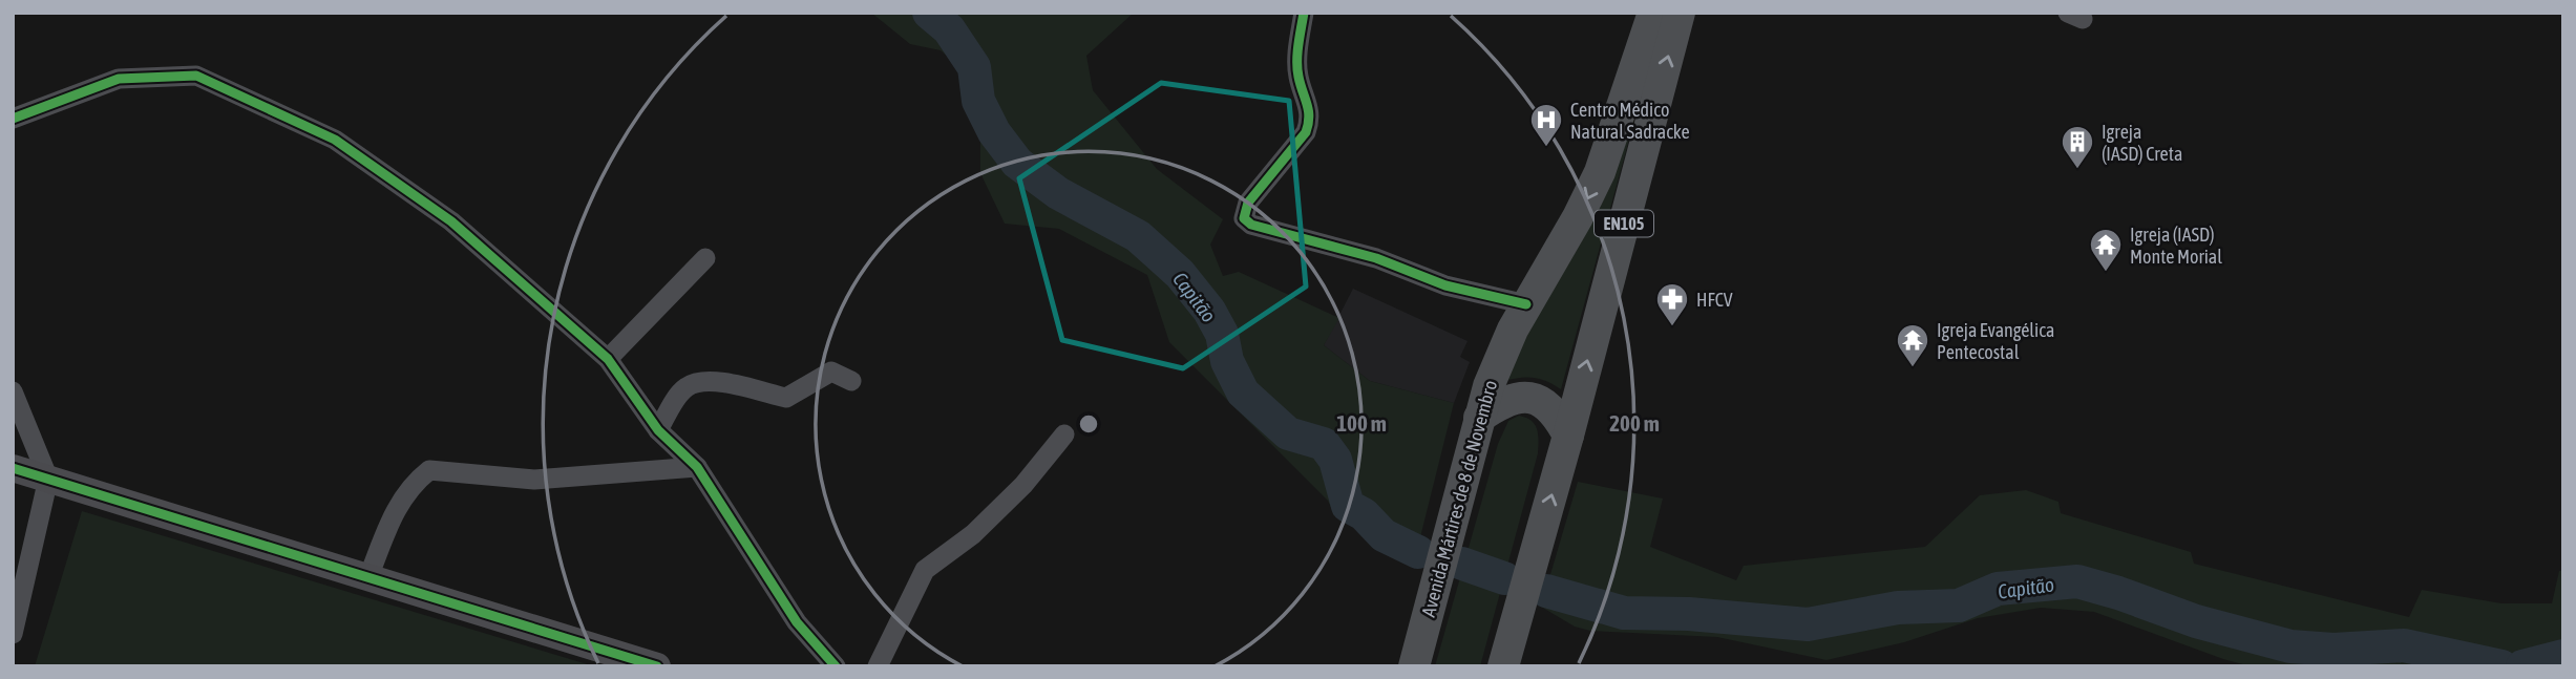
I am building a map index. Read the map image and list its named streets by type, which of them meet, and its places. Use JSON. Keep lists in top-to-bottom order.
{
  "streets": {
    "main road": ["EN105", "Avenida Mártires de 8 de Novembro"]
  },
  "water": ["Capitão"],
  "places": {
    "hospital": ["Centro Médico Natural Sadracke"],
    "building": ["Igreja (IASD) Creta"],
    "temple": ["Igreja (IASD) Monte Morial", "Igreja Evangélica Pentecostal"],
    "pharmacy": ["HFCV"]
  },
  "rings": ["100 m", "200 m"]
}
